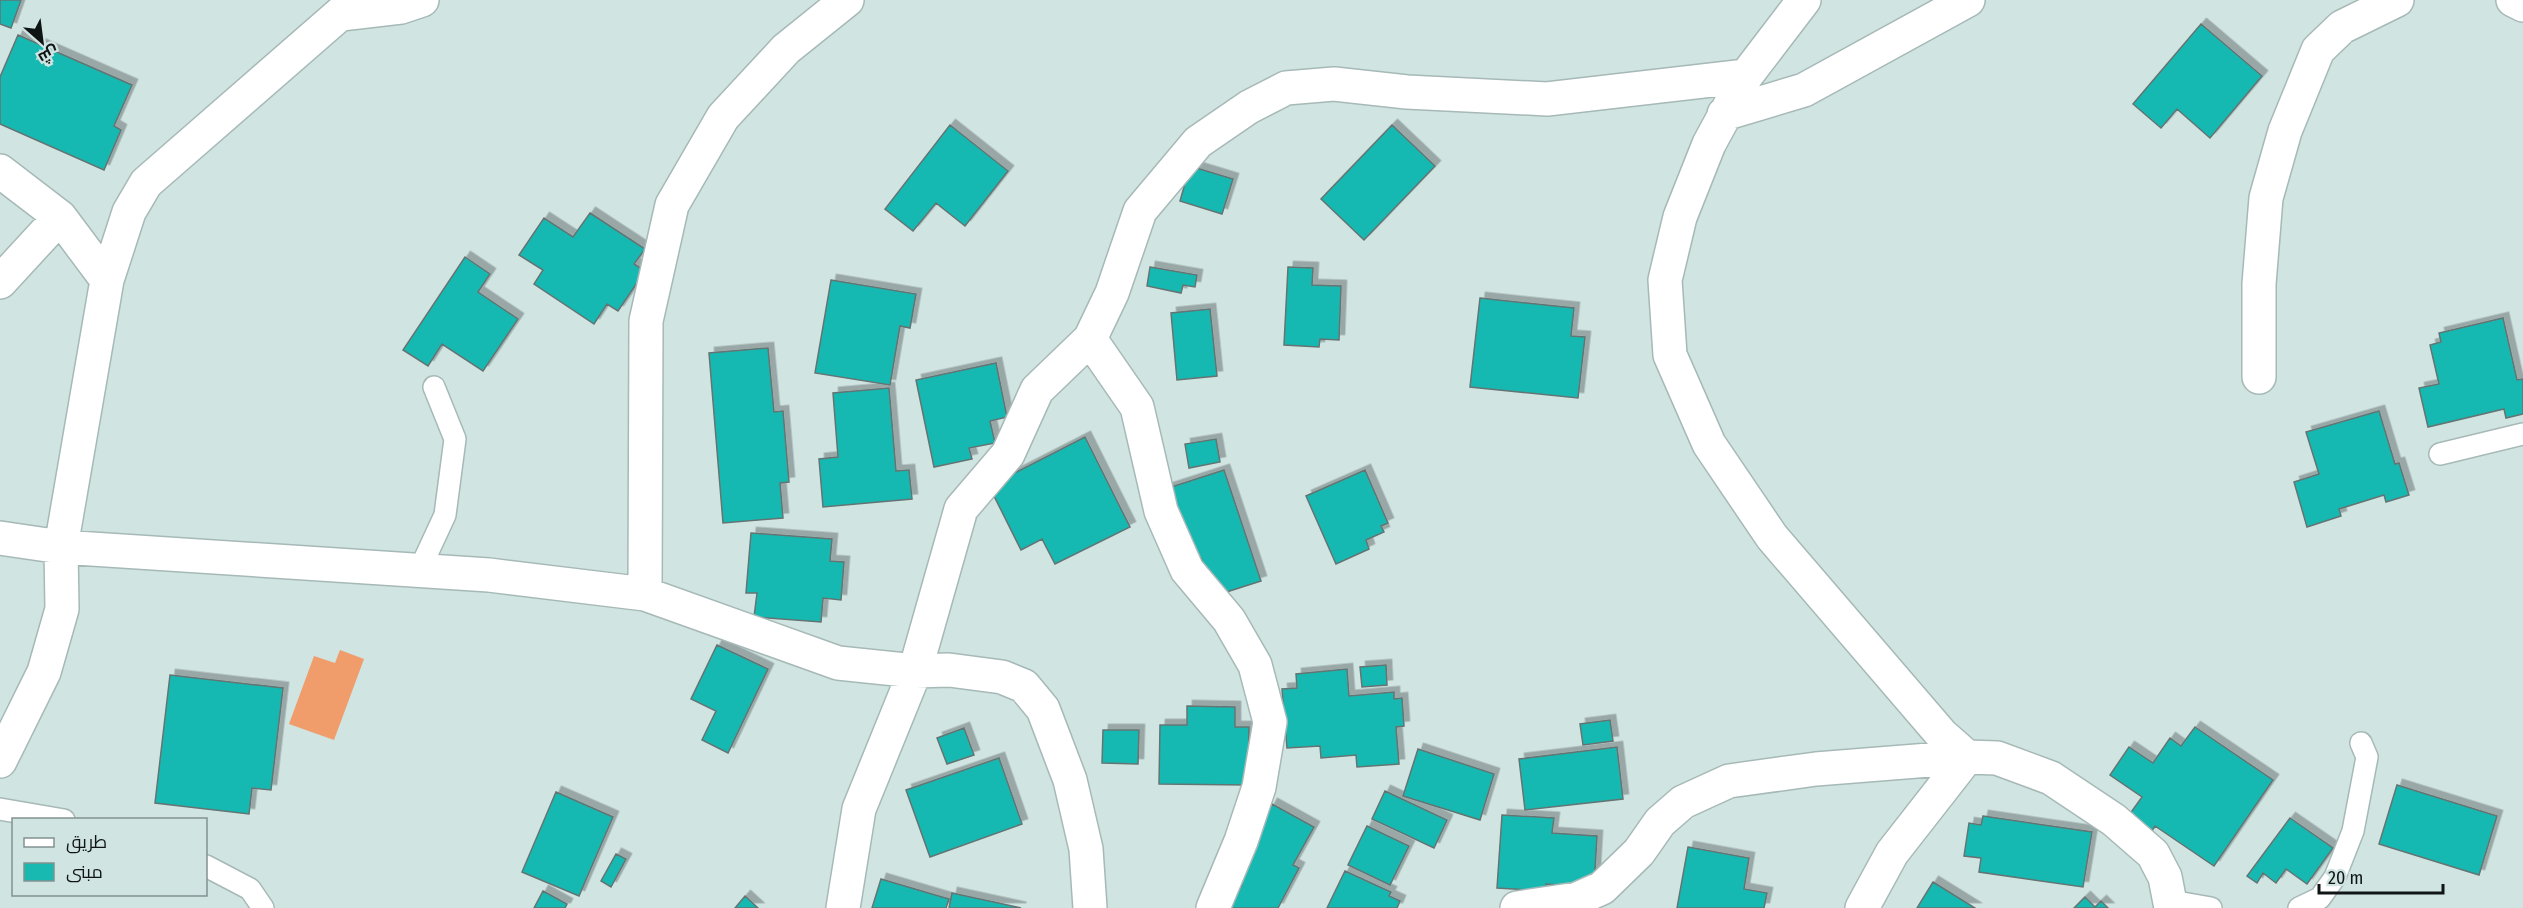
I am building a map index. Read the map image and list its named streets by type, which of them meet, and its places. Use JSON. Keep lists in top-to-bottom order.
{
  "legend": ["طريق", "مبنى"],
  "scale_bar": "20 m",
  "north": "bottom right"
}
